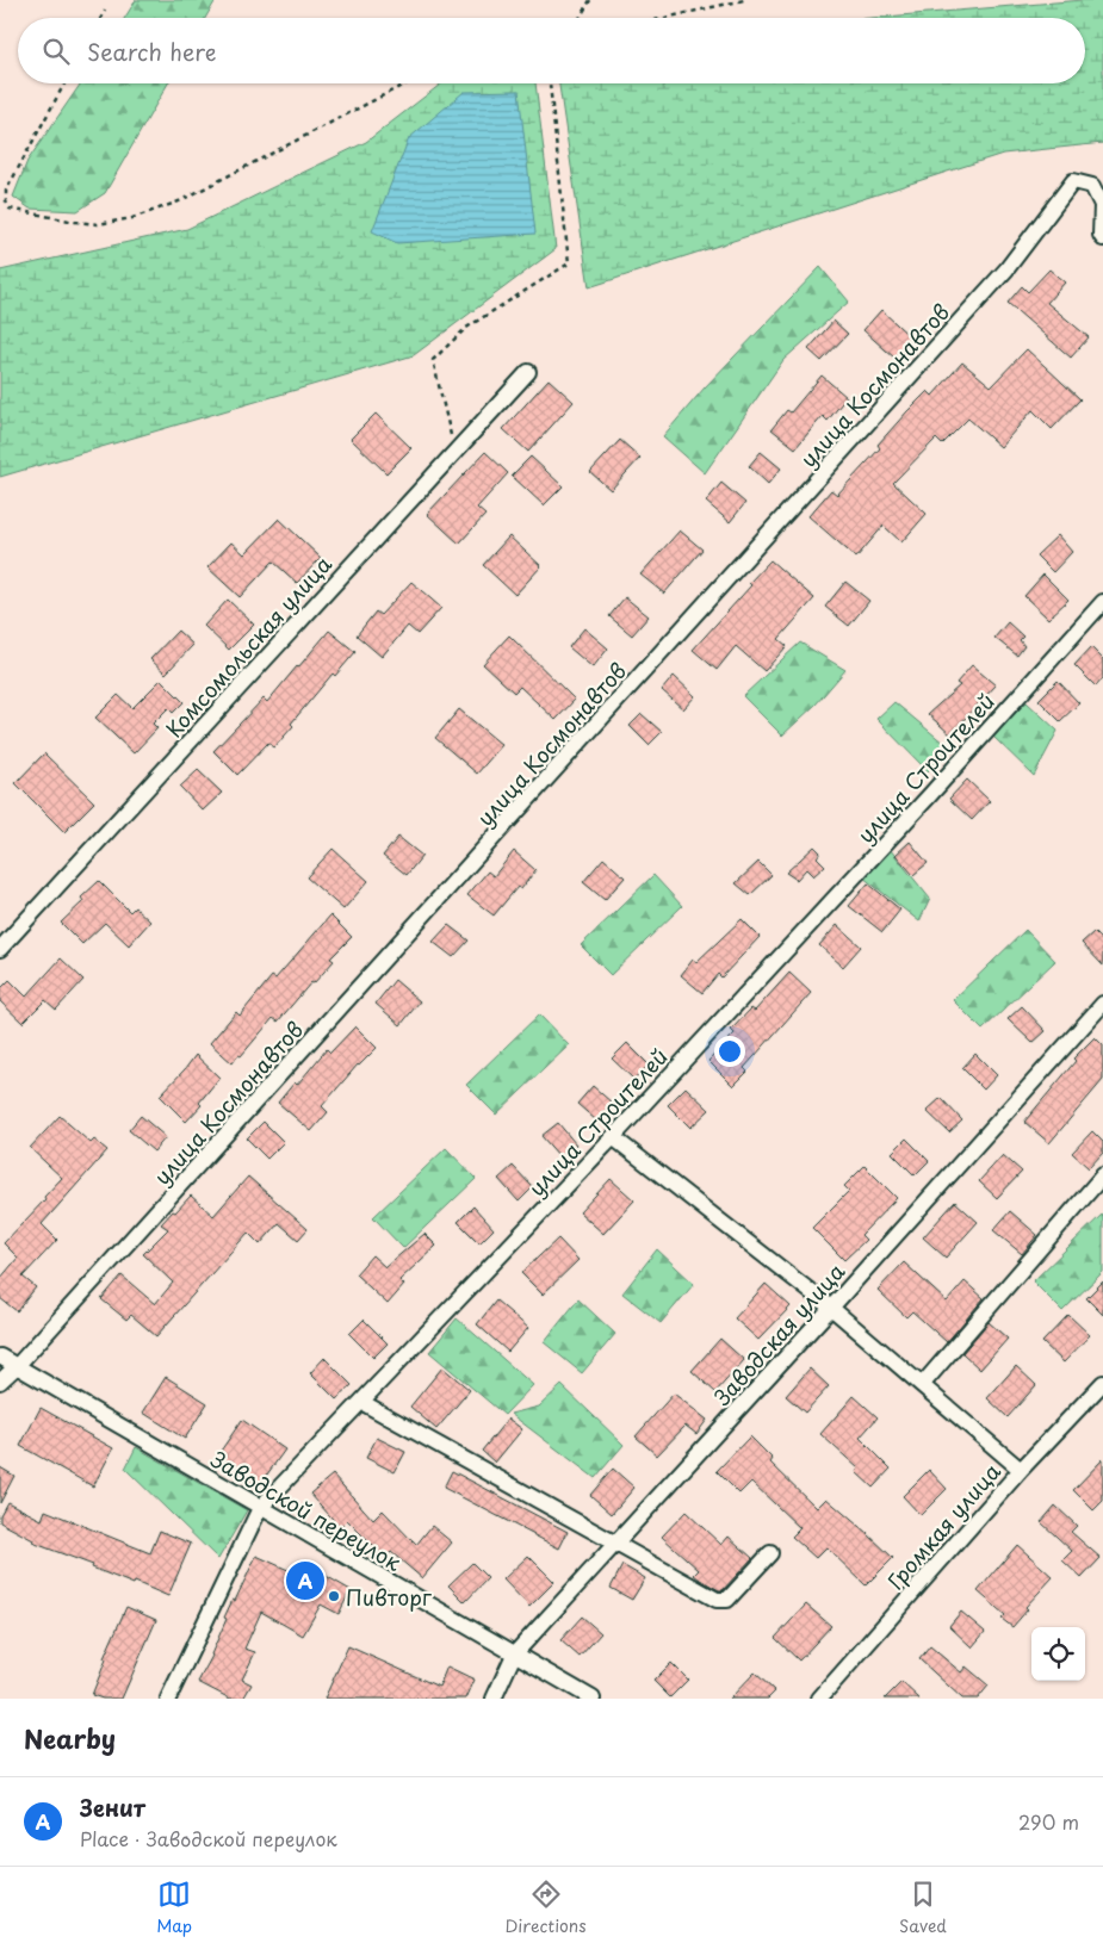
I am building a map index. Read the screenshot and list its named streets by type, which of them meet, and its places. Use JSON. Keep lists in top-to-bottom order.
{
  "streets": {
    "street": [
      "улица Космонавтов",
      "Комсомольская улица",
      "улица Строителей",
      "Заводская улица",
      "Заводской переулок",
      "Громкая улица"
    ]
  },
  "crossings": [
    ["улица Космонавтов", "Заводской переулок"],
    ["улица Строителей", "Заводской переулок"],
    ["Заводская улица", "Заводской переулок"]
  ],
  "places": ["Пивторг"],
  "page": {
    "search": "Search here",
    "pins": "A",
    "heading": "Nearby",
    "list": [
      {
        "mark": "A",
        "name": "Зенит",
        "note": "Place · Заводской переулок",
        "value": "290 m"
      }
    ],
    "nav": ["Map", "Directions", "Saved"]
  }
}
